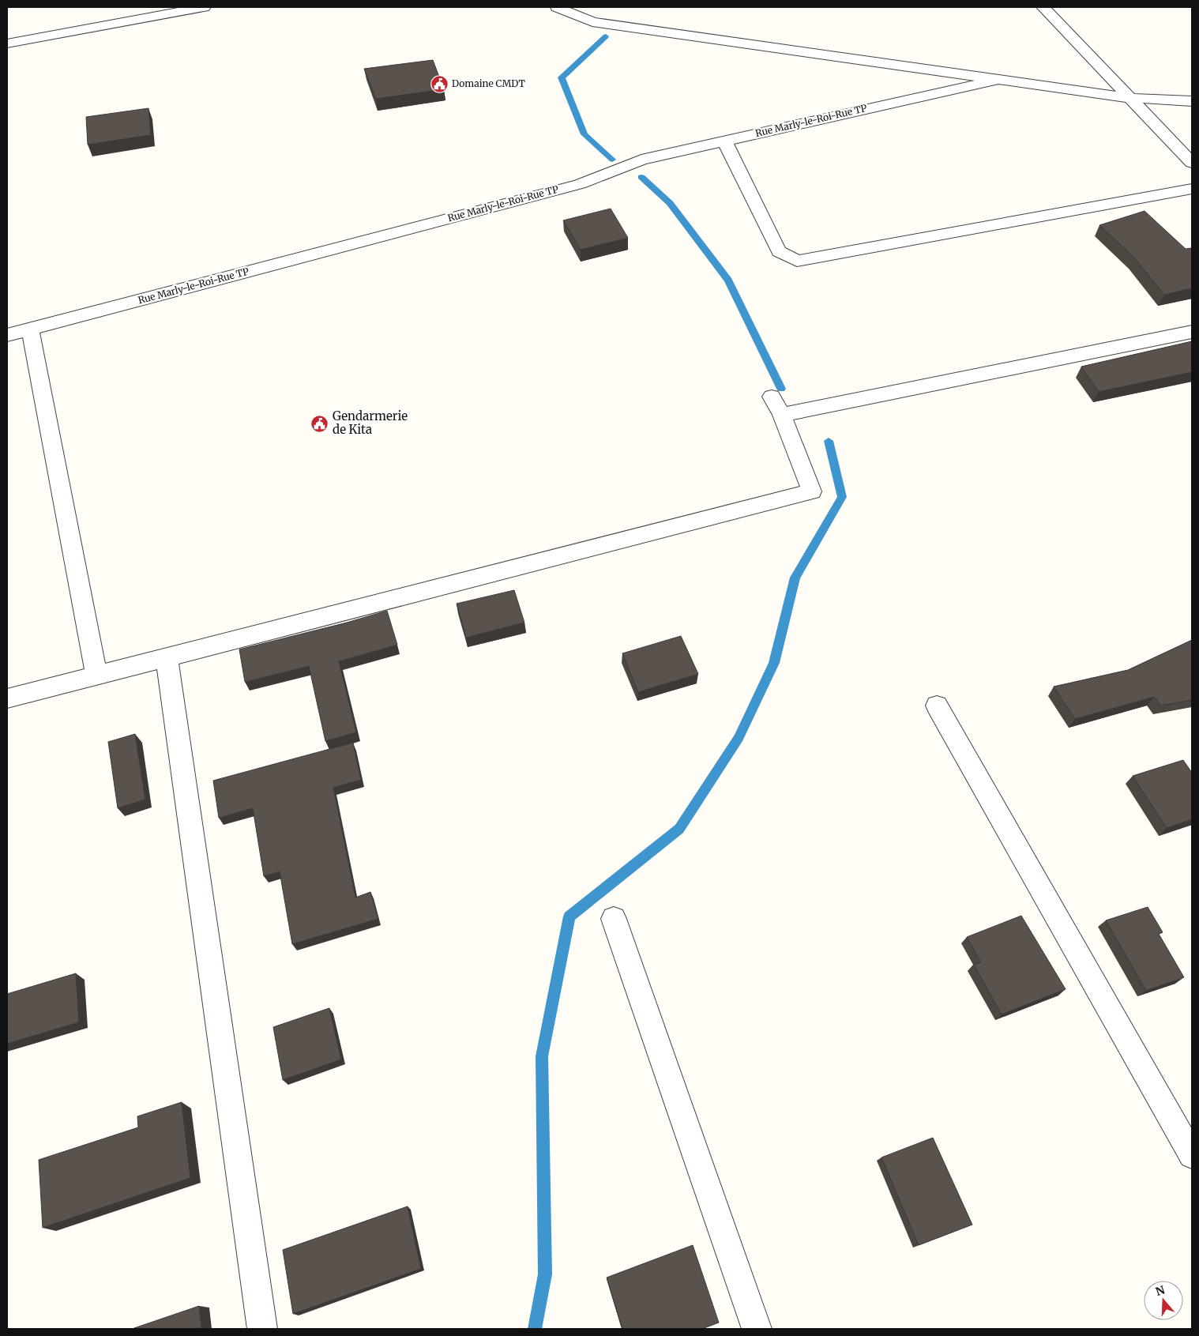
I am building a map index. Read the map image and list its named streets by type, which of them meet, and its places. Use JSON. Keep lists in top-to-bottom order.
{
  "streets": {
    "street": ["Rue Marly-le-Roi-Rue TP"]
  },
  "places": {
    "public building": ["Domaine CMDT", "Gendarmerie de Kita"]
  },
  "north": "top"
}
